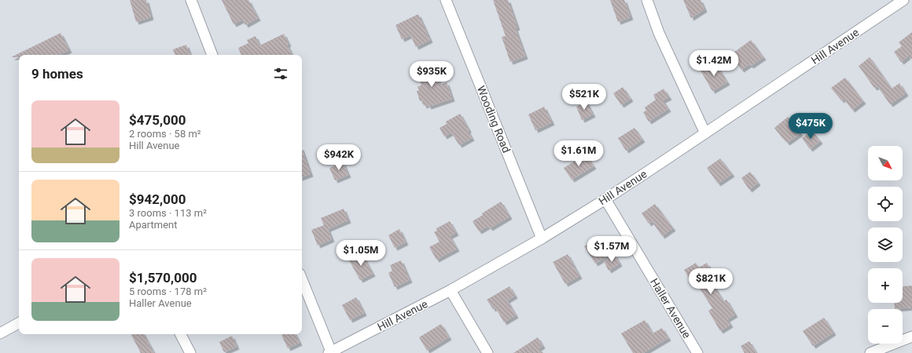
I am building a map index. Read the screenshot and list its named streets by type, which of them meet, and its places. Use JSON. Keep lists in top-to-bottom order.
{
  "streets": {
    "street": ["Hill Avenue", "Wooding Road", "Haller Avenue"]
  },
  "crossings": [
    ["Hill Avenue", "Wooding Road"],
    ["Hill Avenue", "Haller Avenue"]
  ],
  "north": "bottom right",
  "page": {
    "price": [
      "$1.42M",
      "$935K",
      "$521K",
      "$475K",
      "$1.61M",
      "$942K",
      "$1.57M",
      "$1.05M",
      "$821K"
    ],
    "heading": "9 homes",
    "list": [
      {
        "name": "$475,000",
        "note": "2 rooms · 58 m² · Hill Avenue"
      },
      {
        "name": "$942,000",
        "note": "3 rooms · 113 m² · Apartment"
      },
      {
        "name": "$1,570,000",
        "note": "5 rooms · 178 m² · Haller Avenue"
      }
    ],
    "map_buttons": ["+", "−"]
  }
}
